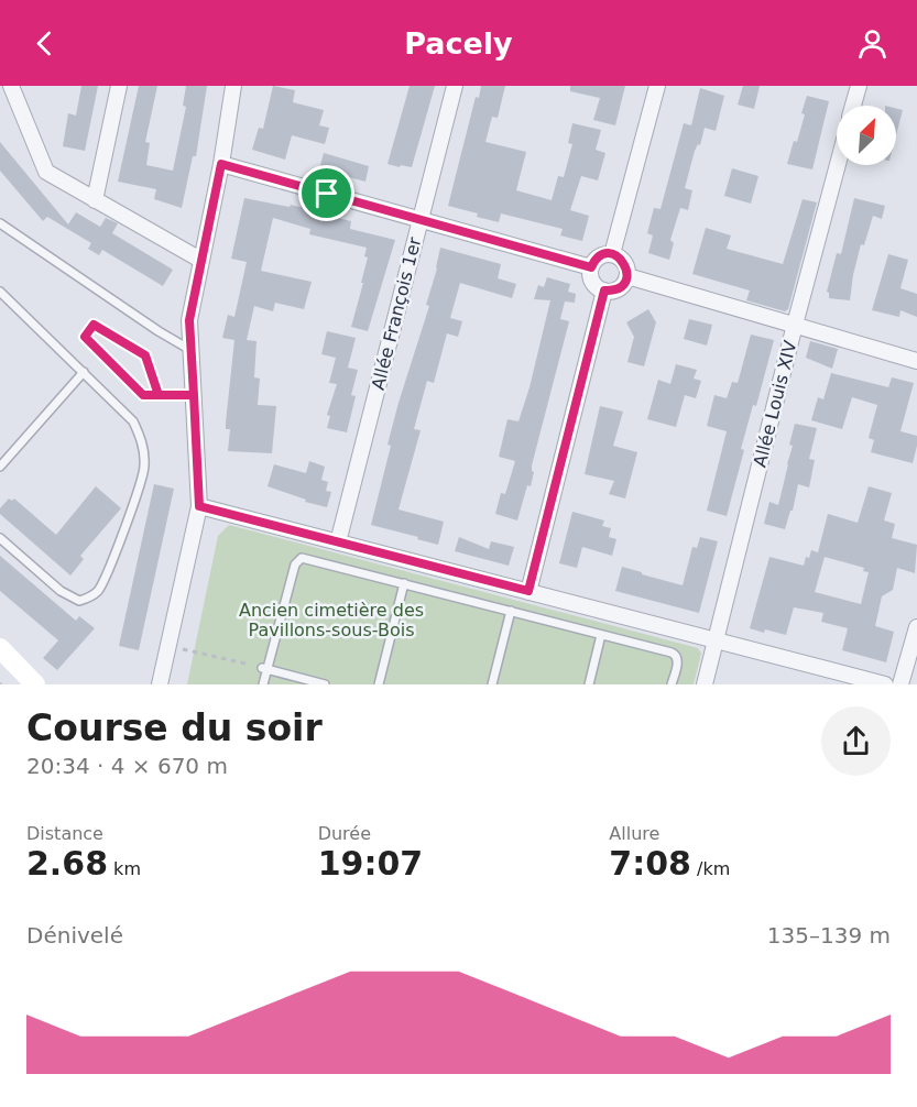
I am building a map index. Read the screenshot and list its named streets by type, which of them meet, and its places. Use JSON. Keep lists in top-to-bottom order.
{
  "streets": {
    "street": ["Allée François 1er", "Allée Louis XIV"]
  },
  "parks": ["Ancien cimetière des Pavillons-sous-Bois"],
  "north": "top right",
  "page": {
    "header": "Pacely",
    "heading": ["Course du soir", "20:34 · 4 × 670 m"],
    "stats": [
      ["Distance", "2.68 km"],
      ["Durée", "19:07"],
      ["Allure", "7:08 /km"]
    ],
    "chart": ["Dénivelé", "135–139 m"]
  }
}
